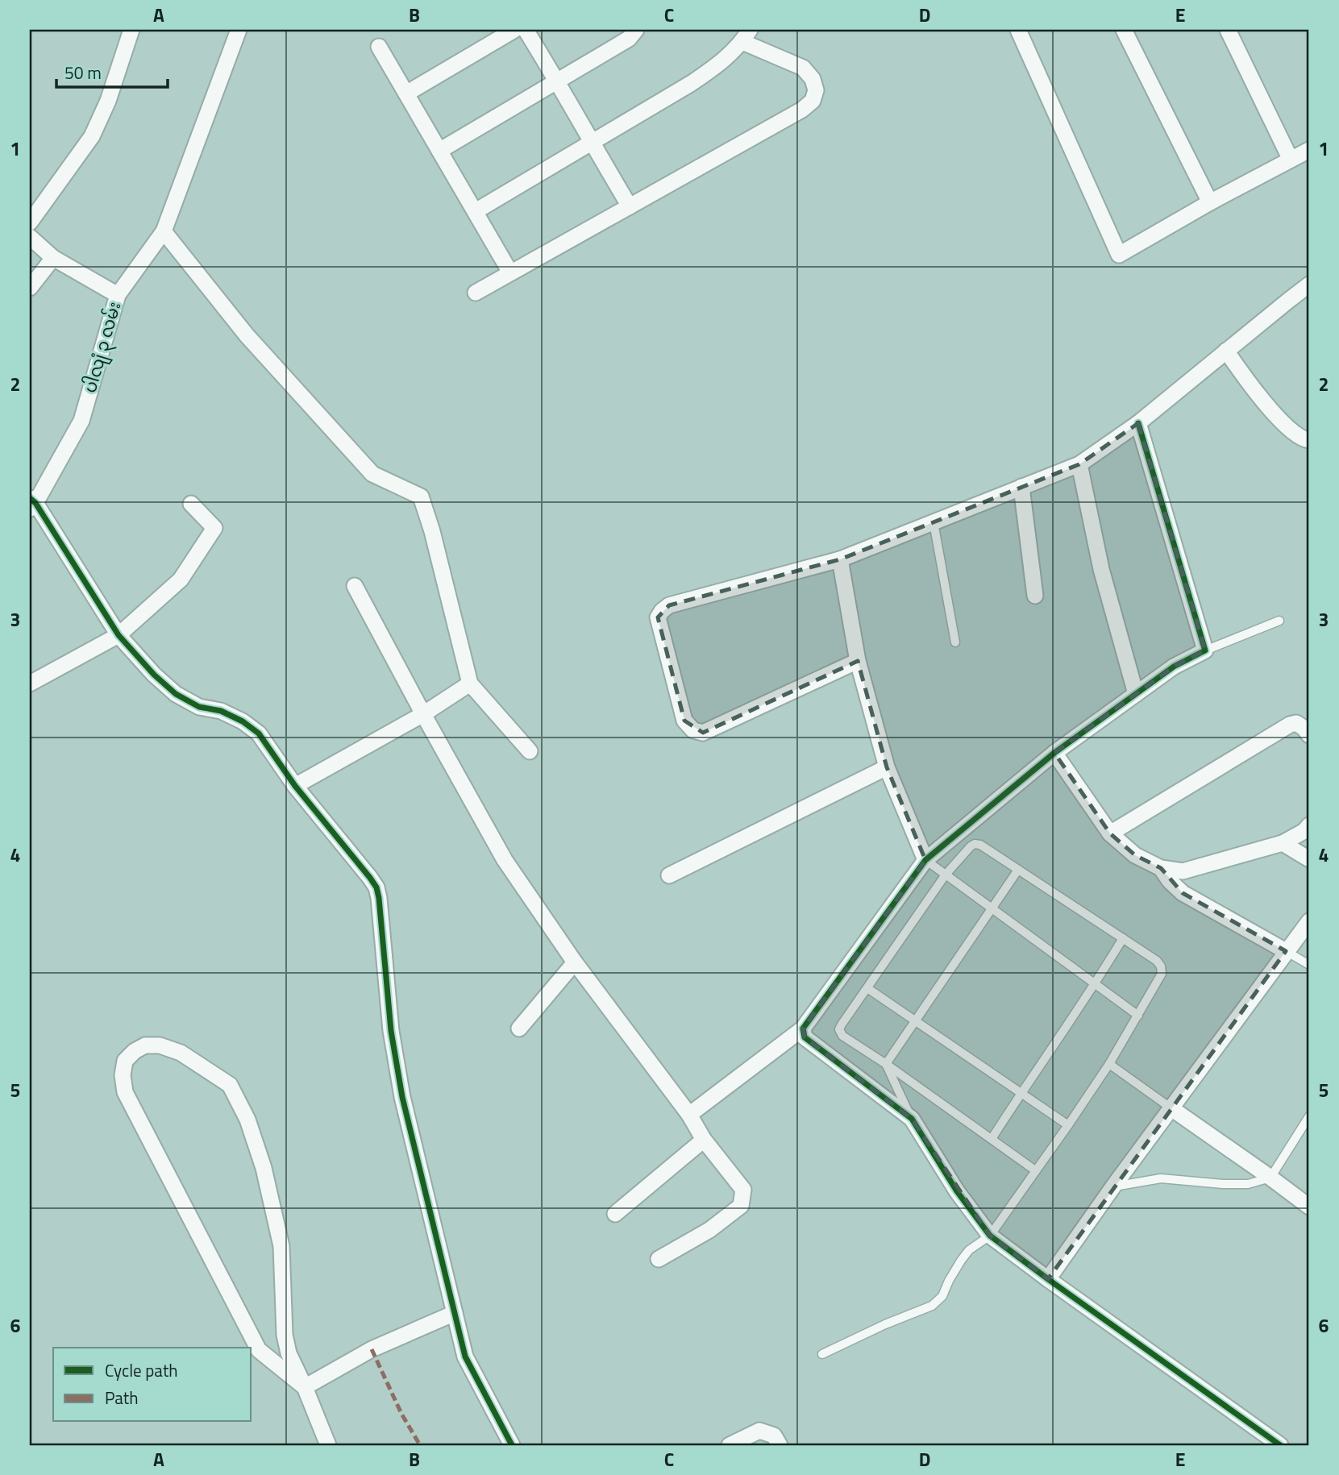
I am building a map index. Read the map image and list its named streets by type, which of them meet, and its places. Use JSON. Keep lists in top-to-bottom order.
{
  "streets": {
    "street": ["ပါလျံ ၃ လမ်း"]
  },
  "legend": ["Cycle path", "Path"],
  "scale_bar": "50 m",
  "grid": {
    "columns": [
      "A",
      "B",
      "C",
      "D",
      "E"
    ],
    "rows": [
      "1",
      "2",
      "3",
      "4",
      "5",
      "6"
    ]
  }
}
